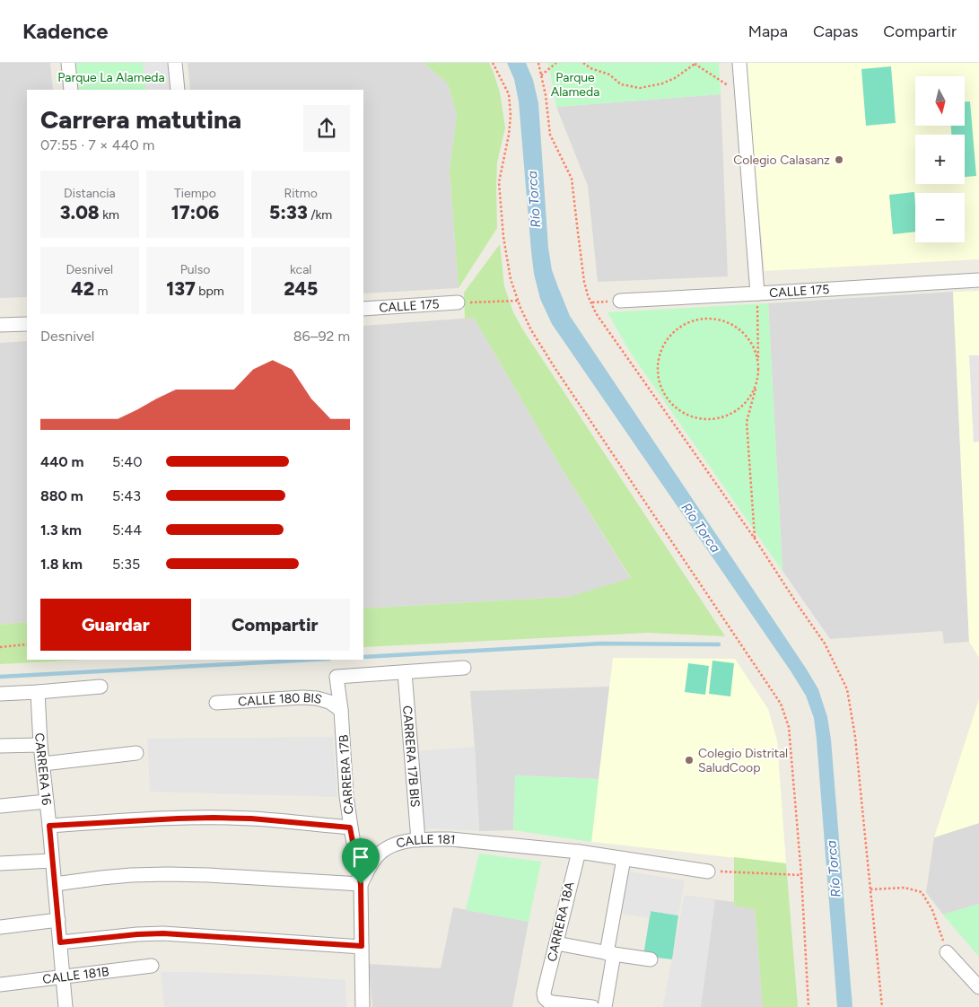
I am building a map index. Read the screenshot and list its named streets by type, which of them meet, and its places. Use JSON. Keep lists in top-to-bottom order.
{
  "streets": {
    "street": [
      "CALLE 175",
      "CALLE 180 BIS",
      "CARRERA 17B BIS",
      "CARRERA 16",
      "CARRERA 17B",
      "CALLE 181",
      "CARRERA 18A",
      "CALLE 181B"
    ]
  },
  "crossings": [
    ["CALLE 180 BIS", "CARRERA 17B"],
    ["CARRERA 17B BIS", "CARRERA 17B"],
    ["CARRERA 17B BIS", "CALLE 181"],
    ["CARRERA 16", "CALLE 181B"],
    ["CARRERA 17B", "CALLE 181"],
    ["CALLE 181", "CARRERA 18A"]
  ],
  "water": ["Río Torca"],
  "parks": ["Parque La Alameda", "Parque Alameda"],
  "places": ["Colegio Calasanz", "Colegio Distrital SaludCoop"],
  "north": "bottom",
  "page": {
    "header": "Kadence",
    "nav": ["Mapa", "Capas", "Compartir"],
    "map_buttons": ["+", "−"],
    "heading": ["Carrera matutina", "07:55 · 7 × 440 m"],
    "stats": [
      ["Distancia", "3.08 km"],
      ["Tiempo", "17:06"],
      ["Ritmo", "5:33 /km"],
      ["Desnivel", "42 m"],
      ["Pulso", "137 bpm"],
      ["kcal", "245"]
    ],
    "chart": ["Desnivel", "86–92 m"],
    "list": [
      {
        "name": "440 m",
        "note": "5:40"
      },
      {
        "name": "880 m",
        "note": "5:43"
      },
      {
        "name": "1.3 km",
        "note": "5:44"
      },
      {
        "name": "1.8 km",
        "note": "5:35"
      }
    ],
    "buttons": ["Guardar", "Compartir"]
  }
}
